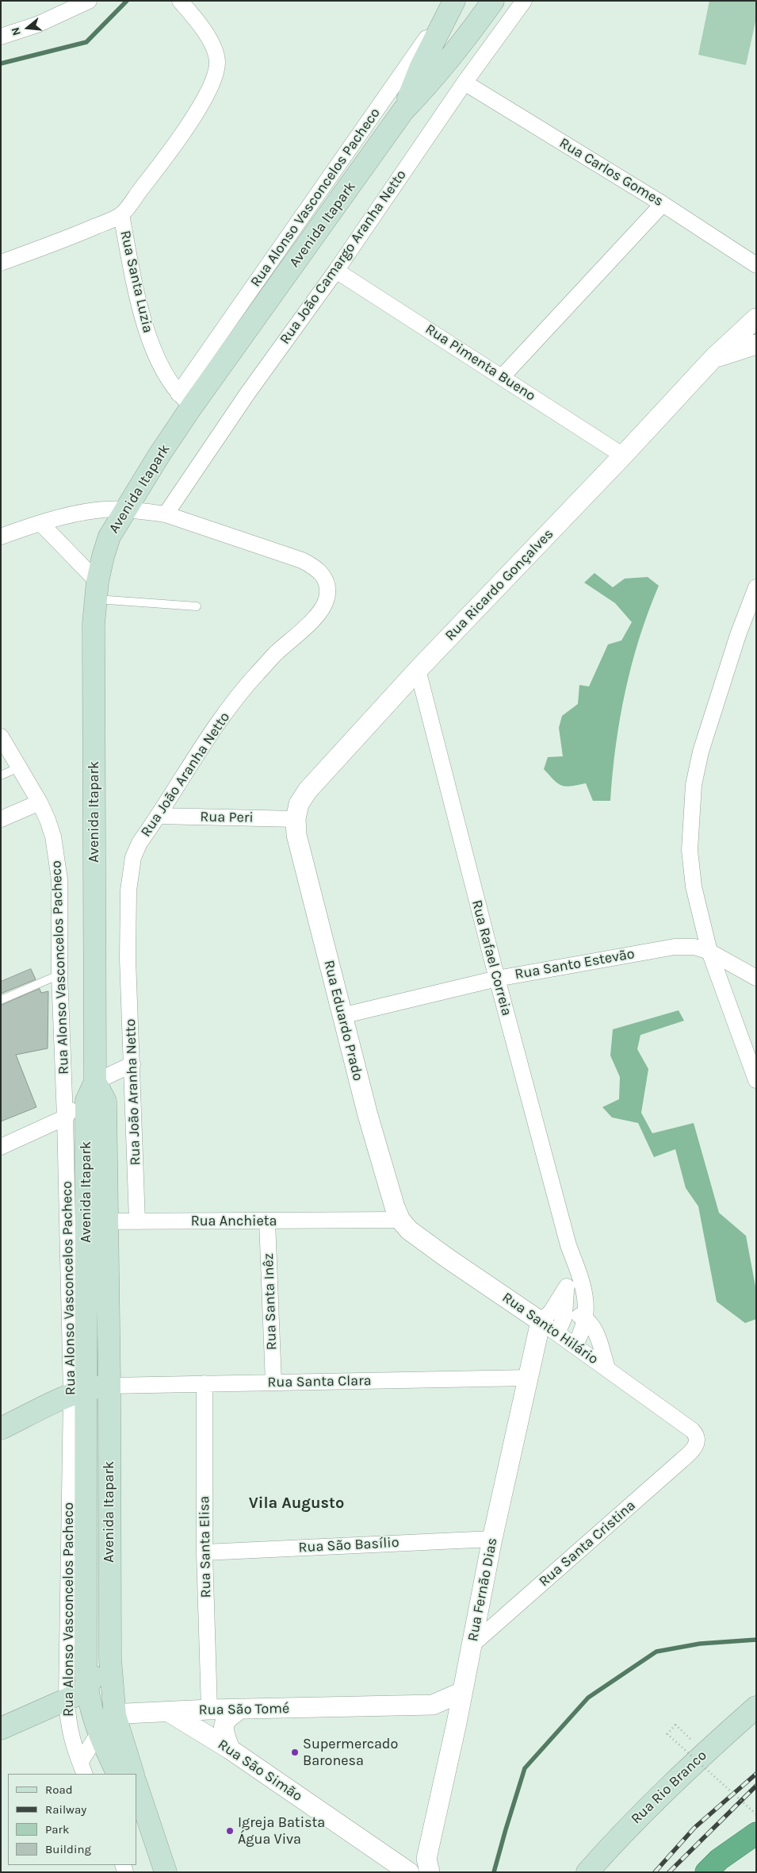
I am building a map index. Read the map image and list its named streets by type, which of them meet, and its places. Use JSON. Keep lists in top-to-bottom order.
{
  "streets": {
    "main road": ["Rua Alonso Vasconcelos Pacheco", "Avenida Itapark", "Rua Rio Branco"],
    "street": [
      "Rua Carlos Gomes",
      "Rua João Camargo Aranha Netto",
      "Rua Santa Luzia",
      "Rua Pimenta Bueno",
      "Rua Ricardo Gonçalves",
      "Rua João Aranha Netto",
      "Rua Peri",
      "Rua Rafael Correia",
      "Rua Santo Estevão",
      "Rua Eduardo Prado",
      "Rua Anchieta",
      "Rua Santa Inêz",
      "Rua Santo Hilário",
      "Rua Santa Clara",
      "Rua Santa Cristina",
      "Rua São Basílio",
      "Rua Santa Elisa",
      "Rua Fernão Dias",
      "Rua São Tomé",
      "Rua São Simão"
    ]
  },
  "crossings": [
    ["Rua Carlos Gomes", "Rua João Camargo Aranha Netto"],
    ["Rua Alonso Vasconcelos Pacheco", "Avenida Itapark"],
    ["Rua Alonso Vasconcelos Pacheco", "Rua Santa Luzia"],
    ["Rua Alonso Vasconcelos Pacheco", "Rua Anchieta"],
    ["Avenida Itapark", "Rua Santa Luzia"],
    ["Avenida Itapark", "Rua João Aranha Netto"],
    ["Avenida Itapark", "Rua Anchieta"],
    ["Avenida Itapark", "Rua Santa Clara"],
    ["Avenida Itapark", "Rua São Tomé"],
    ["Rua João Camargo Aranha Netto", "Rua Pimenta Bueno"],
    ["Rua João Camargo Aranha Netto", "Rua João Aranha Netto"],
    ["Rua Pimenta Bueno", "Rua Ricardo Gonçalves"],
    ["Rua Ricardo Gonçalves", "Rua Peri"],
    ["Rua Ricardo Gonçalves", "Rua Rafael Correia"],
    ["Rua Ricardo Gonçalves", "Rua Eduardo Prado"],
    ["Rua João Aranha Netto", "Rua Peri"],
    ["Rua João Aranha Netto", "Rua Anchieta"],
    ["Rua Peri", "Rua Eduardo Prado"],
    ["Rua Rafael Correia", "Rua Santo Estevão"],
    ["Rua Rafael Correia", "Rua Santo Hilário"],
    ["Rua Santo Estevão", "Rua Eduardo Prado"],
    ["Rua Eduardo Prado", "Rua Anchieta"],
    ["Rua Eduardo Prado", "Rua Santo Hilário"],
    ["Rua Anchieta", "Rua Santa Inêz"],
    ["Rua Anchieta", "Rua Santo Hilário"],
    ["Rua Santa Inêz", "Rua Santa Clara"],
    ["Rua Santo Hilário", "Rua Santa Cristina"],
    ["Rua Santo Hilário", "Rua Fernão Dias"],
    ["Rua Santa Clara", "Rua Santa Elisa"],
    ["Rua Santa Clara", "Rua Fernão Dias"],
    ["Rua Santa Cristina", "Rua Fernão Dias"],
    ["Rua São Basílio", "Rua Santa Elisa"],
    ["Rua São Basílio", "Rua Fernão Dias"],
    ["Rua Santa Elisa", "Rua São Tomé"],
    ["Rua Fernão Dias", "Rua São Tomé"],
    ["Rua Fernão Dias", "Rua São Simão"],
    ["Rua São Tomé", "Rua São Simão"]
  ],
  "districts": ["Vila Augusto"],
  "places": ["Supermercado Baronesa", "Igreja Batista Água Viva"],
  "legend": [
    "Road",
    "Railway",
    "Park",
    "Building"
  ],
  "north": "left"
}
